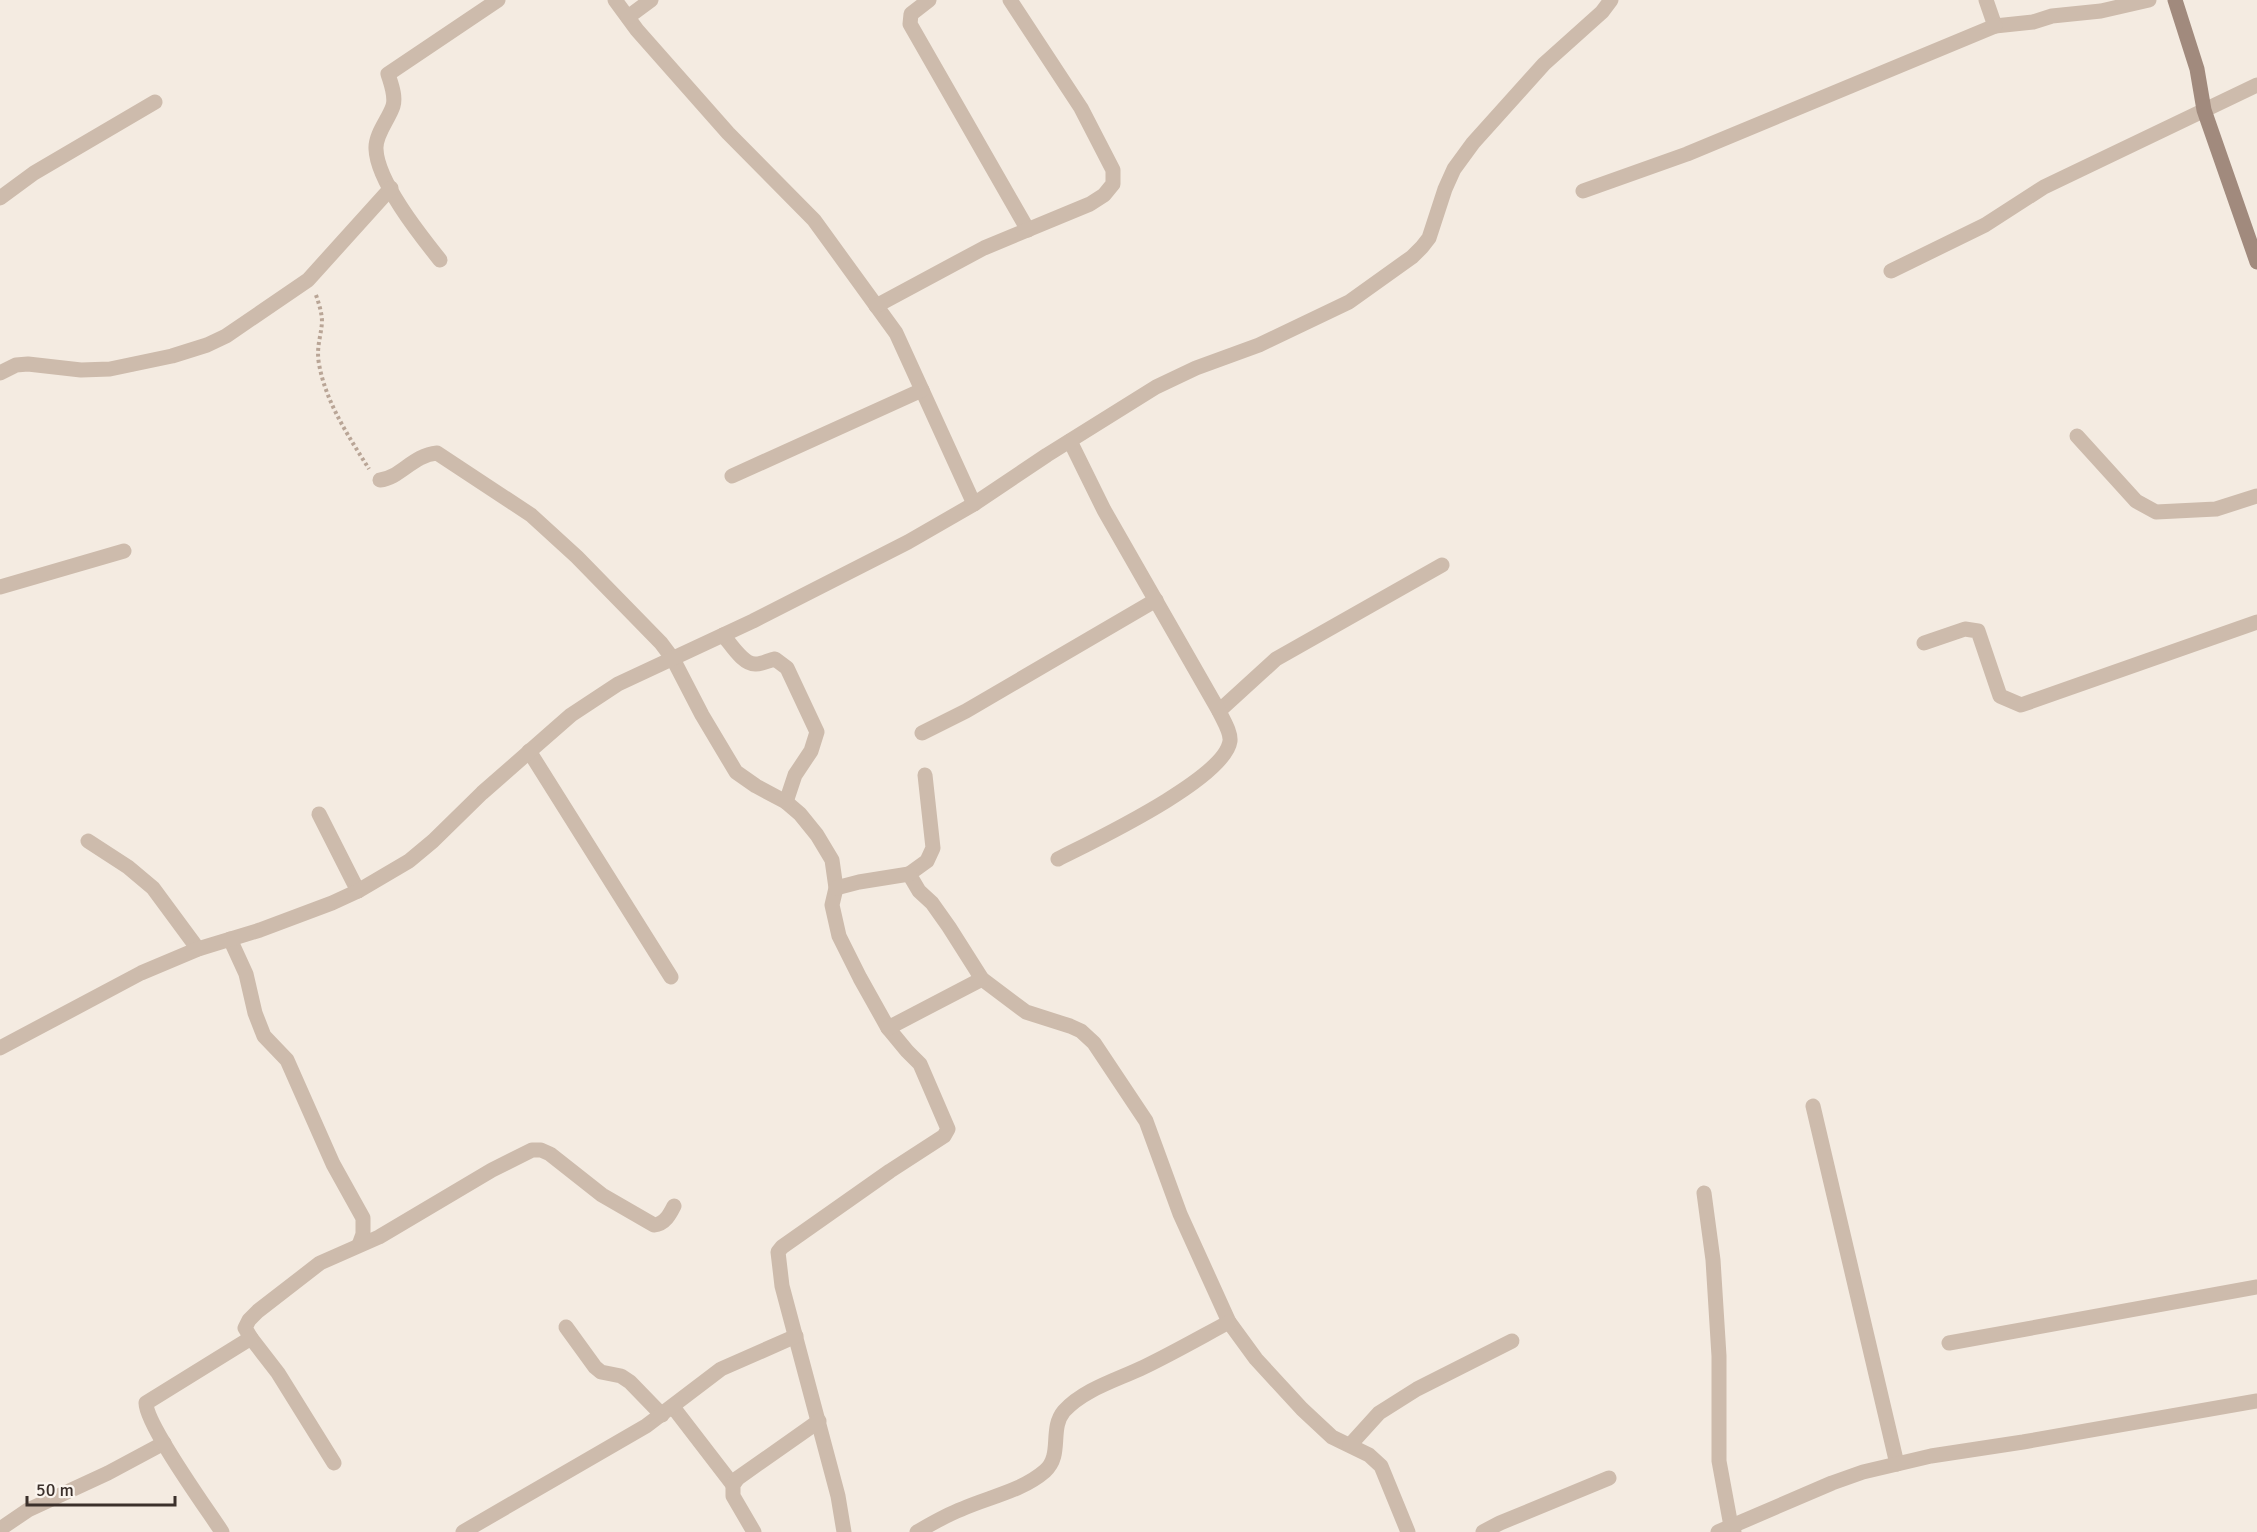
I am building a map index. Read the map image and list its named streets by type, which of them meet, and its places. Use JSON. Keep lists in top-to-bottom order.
{
  "scale_bar": "50 m"
}
